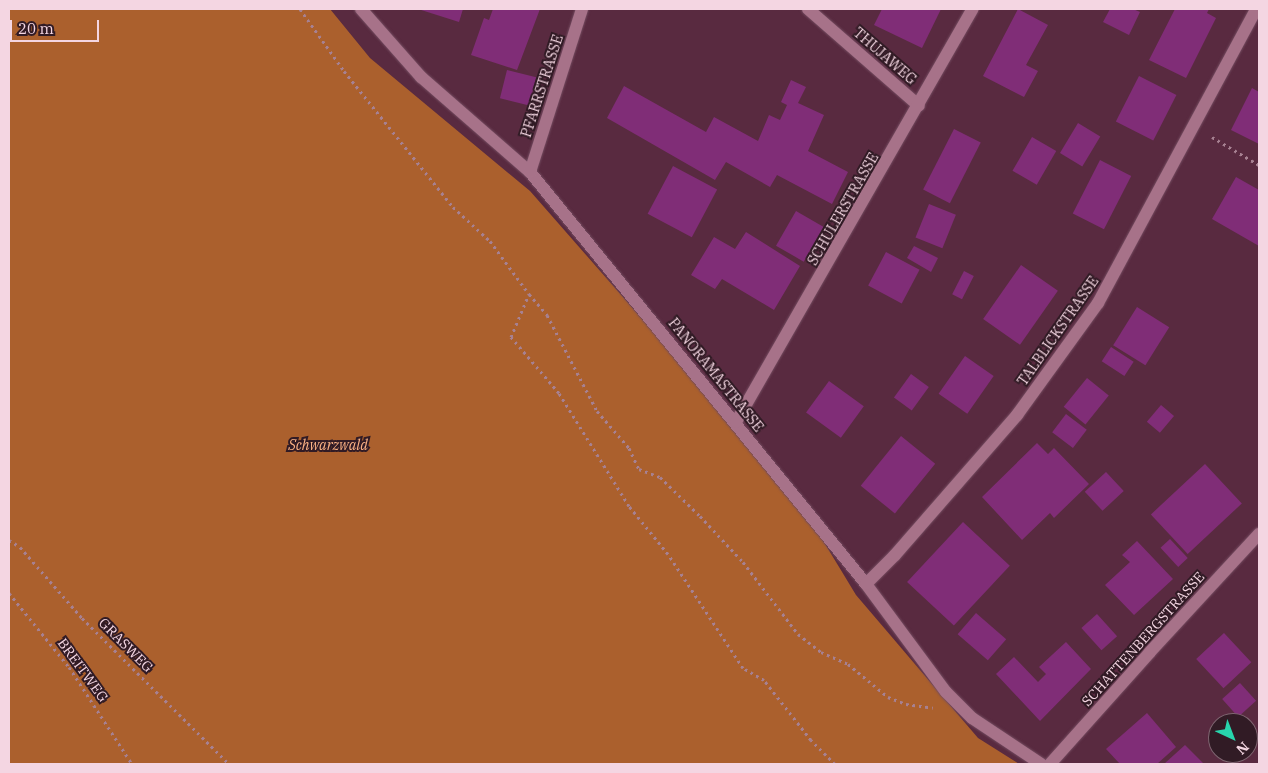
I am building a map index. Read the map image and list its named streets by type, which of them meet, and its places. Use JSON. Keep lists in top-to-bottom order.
{
  "streets": {
    "street": [
      "THUJAWEG",
      "PFARRSTRASSE",
      "SCHULERSTRASSE",
      "TALBLICKSTRASSE",
      "PANORAMASTRASSE",
      "SCHATTENBERGSTRASSE"
    ],
    "path": ["GRASWEG", "BREITWEG"]
  },
  "crossings": [
    ["THUJAWEG", "SCHULERSTRASSE"],
    ["PFARRSTRASSE", "PANORAMASTRASSE"],
    ["SCHULERSTRASSE", "PANORAMASTRASSE"],
    ["TALBLICKSTRASSE", "PANORAMASTRASSE"]
  ],
  "parks": ["Schwarzwald"],
  "scale_bar": "20 m",
  "north": "bottom right"
}
